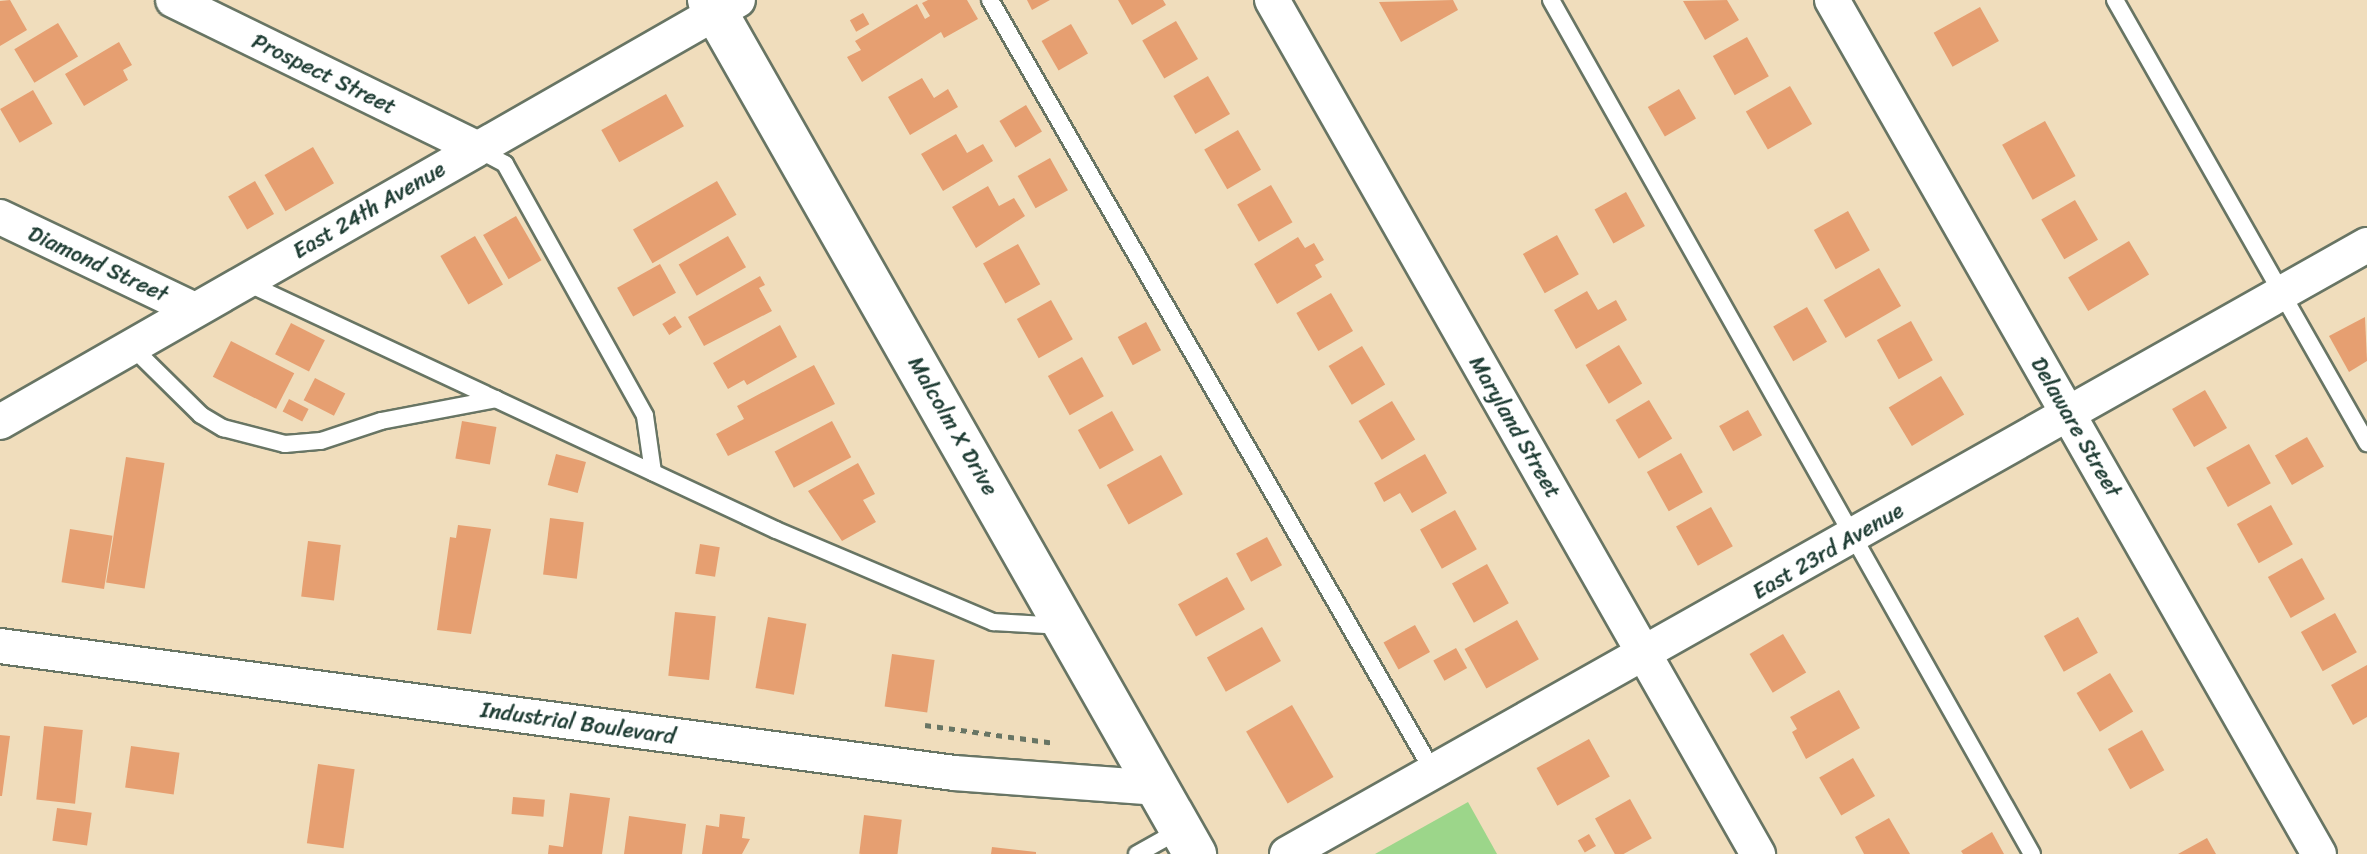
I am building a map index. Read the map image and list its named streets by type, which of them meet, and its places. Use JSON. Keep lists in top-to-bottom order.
{
  "streets": {
    "street": [
      "Prospect Street",
      "East 24th Avenue",
      "Diamond Street",
      "Malcolm X Drive",
      "Maryland Street",
      "Delaware Street",
      "East 23rd Avenue",
      "Industrial Boulevard"
    ]
  },
  "crossings": [
    ["Prospect Street", "East 24th Avenue"],
    ["East 24th Avenue", "Diamond Street"],
    ["East 24th Avenue", "Malcolm X Drive"],
    ["Malcolm X Drive", "Industrial Boulevard"],
    ["Maryland Street", "East 23rd Avenue"],
    ["Delaware Street", "East 23rd Avenue"]
  ]
}
